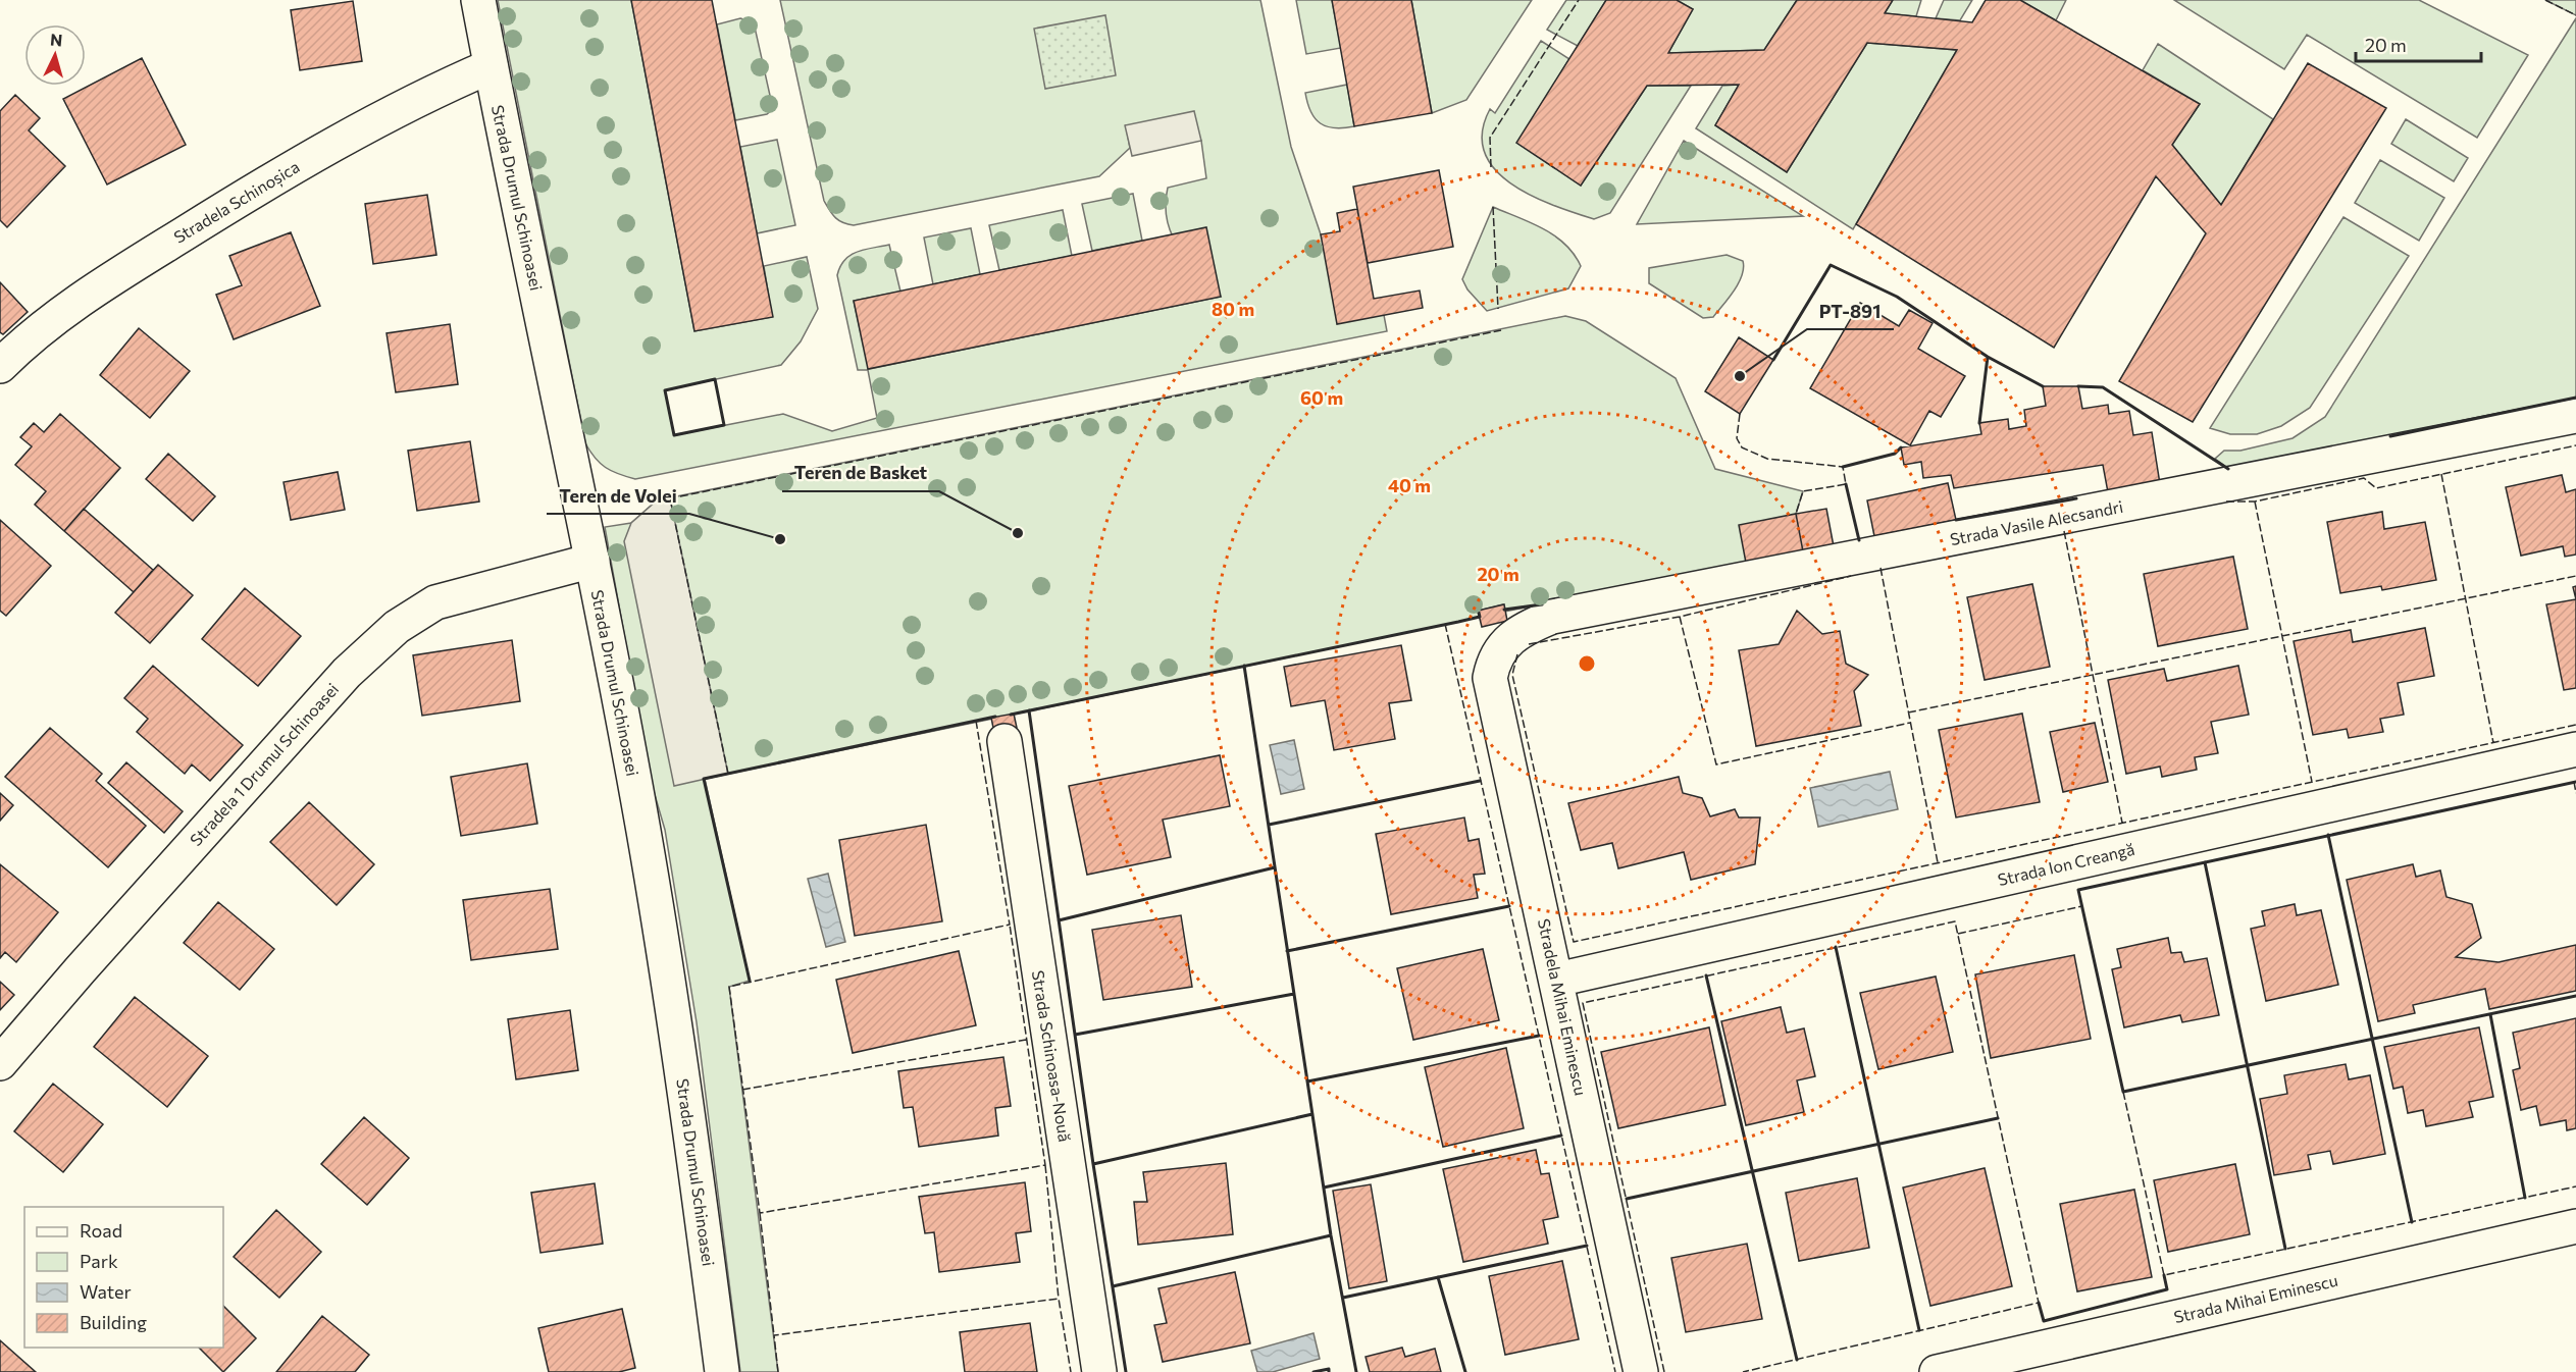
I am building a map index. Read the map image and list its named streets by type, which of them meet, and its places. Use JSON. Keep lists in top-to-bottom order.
{
  "streets": {
    "street": [
      "Strada Drumul Schinoasei",
      "Stradela Schinoșica",
      "Strada Vasile Alecsandri",
      "Stradela 1 Drumul Schinoasei",
      "Strada Ion Creangă",
      "Stradela Mihai Eminescu",
      "Strada Schinoasa-Nouă",
      "Strada Mihai Eminescu"
    ]
  },
  "crossings": [
    ["Strada Drumul Schinoasei", "Stradela Schinoșica"],
    ["Strada Drumul Schinoasei", "Stradela 1 Drumul Schinoasei"],
    ["Strada Vasile Alecsandri", "Stradela Mihai Eminescu"],
    ["Strada Ion Creangă", "Stradela Mihai Eminescu"]
  ],
  "places": ["PT-891", "Teren de Basket", "Teren de Volei"],
  "legend": [
    "Road",
    "Park",
    "Water",
    "Building"
  ],
  "scale_bar": "20 m",
  "north": "top",
  "rings": [
    "80 m",
    "60 m",
    "40 m",
    "20 m"
  ]
}
